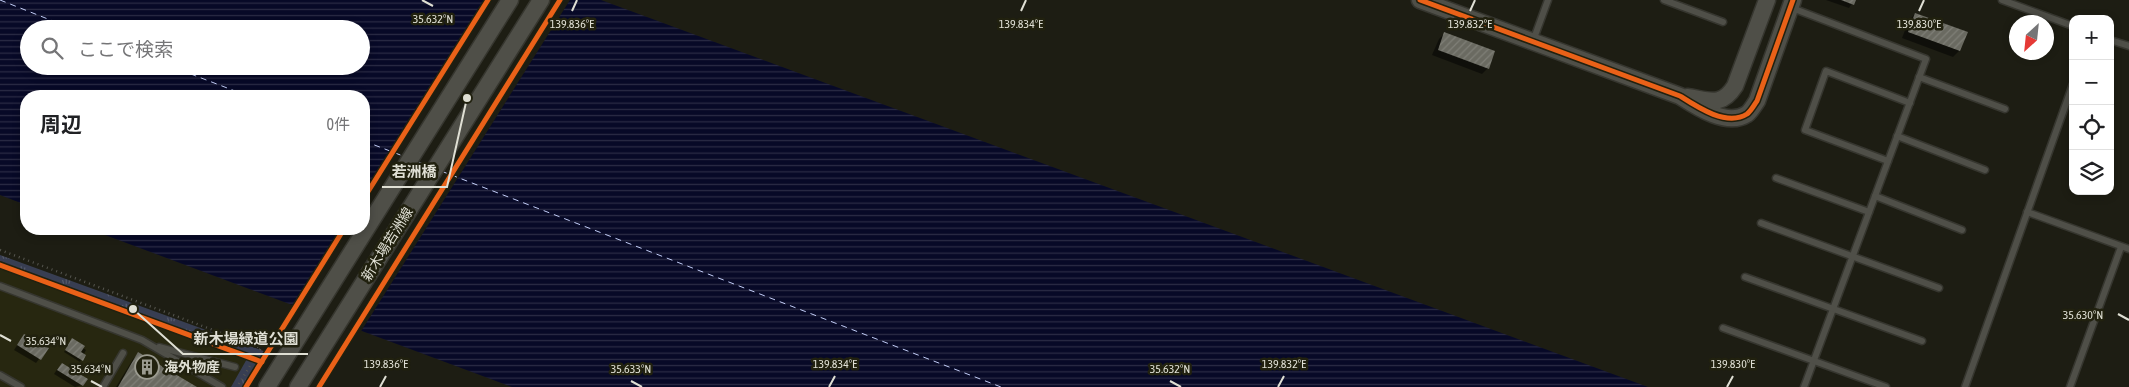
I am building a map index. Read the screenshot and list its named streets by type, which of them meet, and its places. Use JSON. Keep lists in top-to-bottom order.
{
  "streets": {
    "street": ["新木場若洲線"]
  },
  "places": {
    "other": ["若洲橋", "新木場緑道公園"],
    "building": ["海外物産"]
  },
  "north": "bottom left",
  "page": {
    "map_buttons": ["+", "−"],
    "search": "ここで検索",
    "heading": ["周辺", "0件"]
  },
  "coordinates": [
    "35.632°N",
    "139.836°E",
    "139.834°E",
    "139.832°E",
    "139.830°E",
    "35.630°N",
    "35.634°N",
    "35.633°N"
  ]
}
